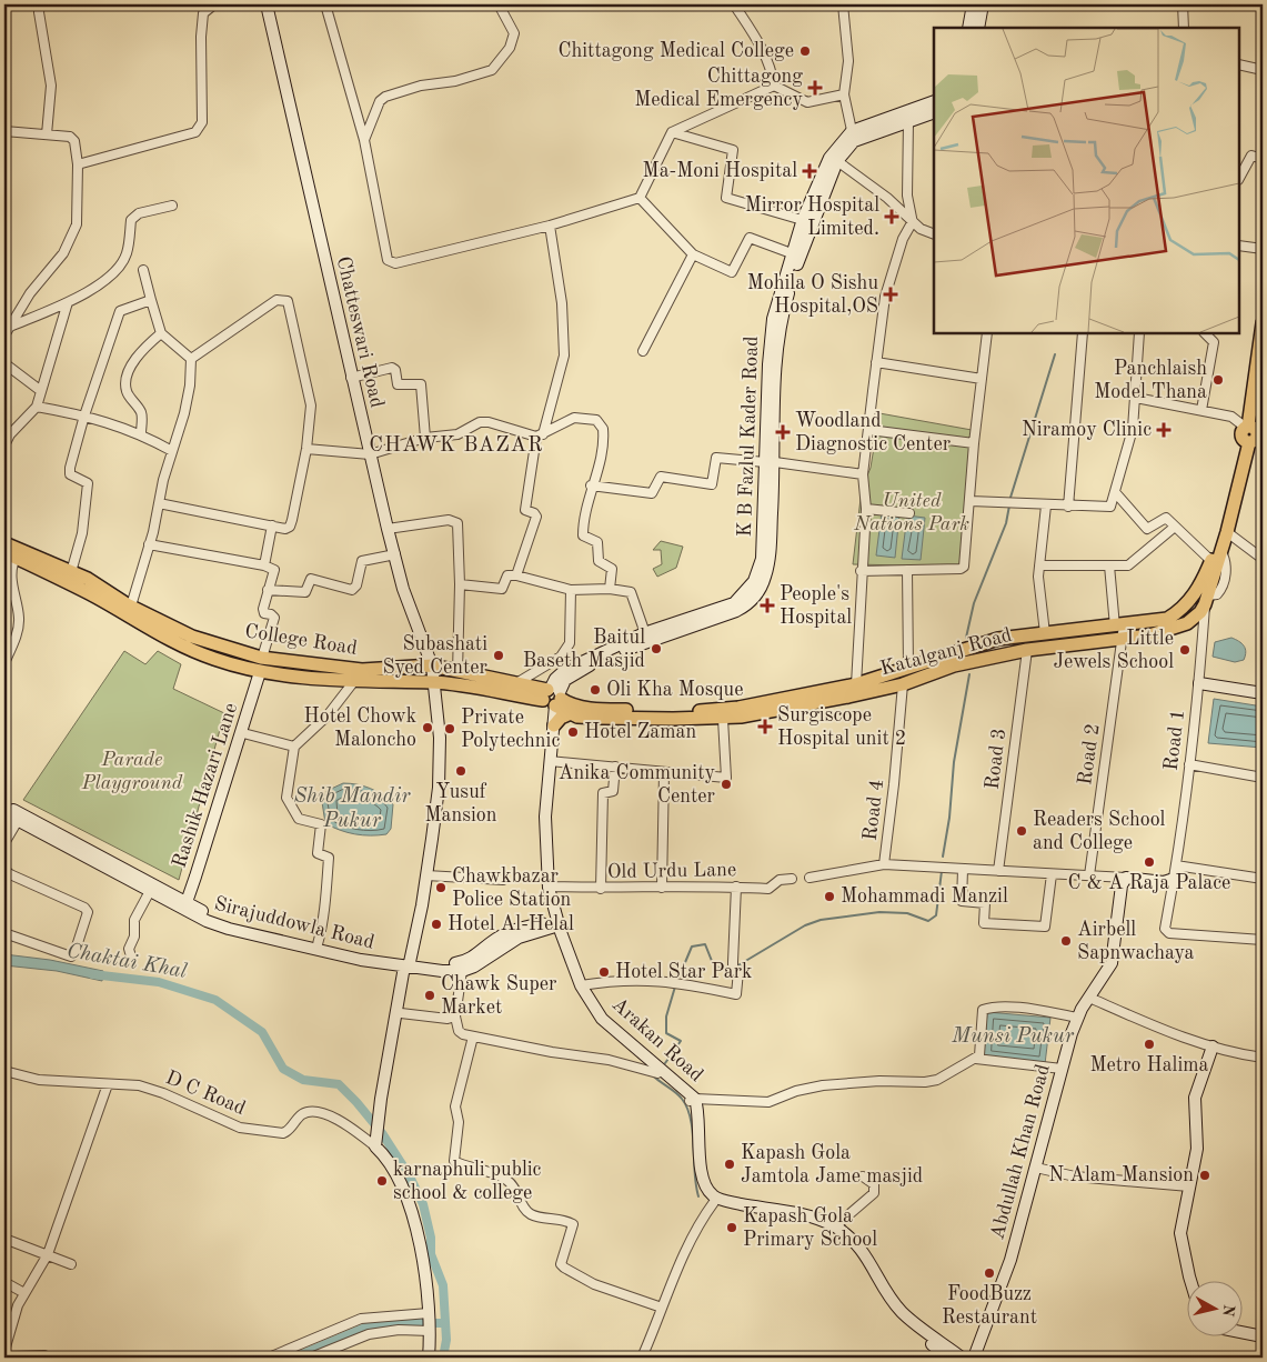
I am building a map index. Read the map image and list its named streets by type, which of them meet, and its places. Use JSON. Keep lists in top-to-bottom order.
{
  "streets": {
    "main road": [
      "Chatteswari Road",
      "K B Fazlul Kader Road",
      "College Road",
      "Katalganj Road",
      "Rashik Hazari Lane",
      "Sirajuddowla Road",
      "Arakan Road",
      "Abdullah Khan Road"
    ],
    "street": [
      "Road 1",
      "Road 2",
      "Road 3",
      "Road 4",
      "Old Urdu Lane",
      "D C Road"
    ]
  },
  "crossings": [
    ["Chatteswari Road", "College Road"],
    ["Chatteswari Road", "Sirajuddowla Road"],
    ["K B Fazlul Kader Road", "College Road"],
    ["K B Fazlul Kader Road", "Katalganj Road"],
    ["K B Fazlul Kader Road", "Arakan Road"],
    ["College Road", "Katalganj Road"],
    ["College Road", "Rashik Hazari Lane"],
    ["College Road", "Arakan Road"],
    ["Katalganj Road", "Road 1"],
    ["Katalganj Road", "Road 2"],
    ["Katalganj Road", "Road 3"],
    ["Katalganj Road", "Road 4"],
    ["Katalganj Road", "Arakan Road"],
    ["Rashik Hazari Lane", "Sirajuddowla Road"],
    ["Old Urdu Lane", "Arakan Road"]
  ],
  "districts": ["CHAWK BAZAR"],
  "water": ["Shib Mandir Pukur", "Chaktai Khal", "Munsi Pukur"],
  "parks": ["United Nations Park", "Parade Playground"],
  "places": {
    "other": [
      "Chittagong Medical College",
      "Panchlaish Model Thana",
      "Baitul Baseth Masjid",
      "Little Jewels School",
      "Subashati Syed Center",
      "Oli Kha Mosque",
      "Hotel Chowk Maloncho",
      "Private Polytechnic",
      "Hotel Zaman",
      "Yusuf Mansion",
      "Anika Community Center",
      "Readers School and College",
      "C & A Raja Palace",
      "Chawkbazar Police Station",
      "Mohammadi Manzil",
      "Hotel Al-Helal",
      "Airbell Sapnwachaya",
      "Hotel Star Park",
      "Chawk Super Market",
      "Metro Halima",
      "Kapash Gola Jamtola Jame masjid",
      "N Alam Mansion",
      "karnaphuli public school & college",
      "Kapash Gola Primary School",
      "FoodBuzz Restaurant"
    ],
    "health": [
      "Chittagong Medical Emergency",
      "Ma-Moni Hospital",
      "Mirror Hospital Limited.",
      "Mohila O Sishu Hospital,OS",
      "Niramoy Clinic",
      "Woodland Diagnostic Center",
      "People's Hospital",
      "Surgiscope Hospital unit 2"
    ]
  },
  "north": "right"
}
